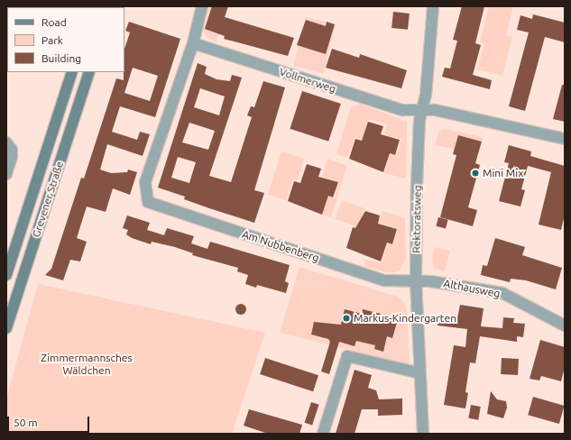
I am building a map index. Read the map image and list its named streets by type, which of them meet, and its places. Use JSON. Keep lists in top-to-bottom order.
{
  "streets": {
    "main road": ["Grevener Straße"],
    "street": [
      "Vollmerweg",
      "Rektoratsweg",
      "Am Nubbenberg",
      "Althausweg"
    ]
  },
  "crossings": [
    ["Vollmerweg", "Rektoratsweg"],
    ["Vollmerweg", "Am Nubbenberg"],
    ["Rektoratsweg", "Am Nubbenberg"],
    ["Rektoratsweg", "Althausweg"],
    ["Am Nubbenberg", "Althausweg"]
  ],
  "parks": ["Zimmermannsches Wäldchen"],
  "places": ["Mini Mix", "Markus-Kindergarten"],
  "legend": ["Road", "Park", "Building"],
  "scale_bar": "50 m"
}
